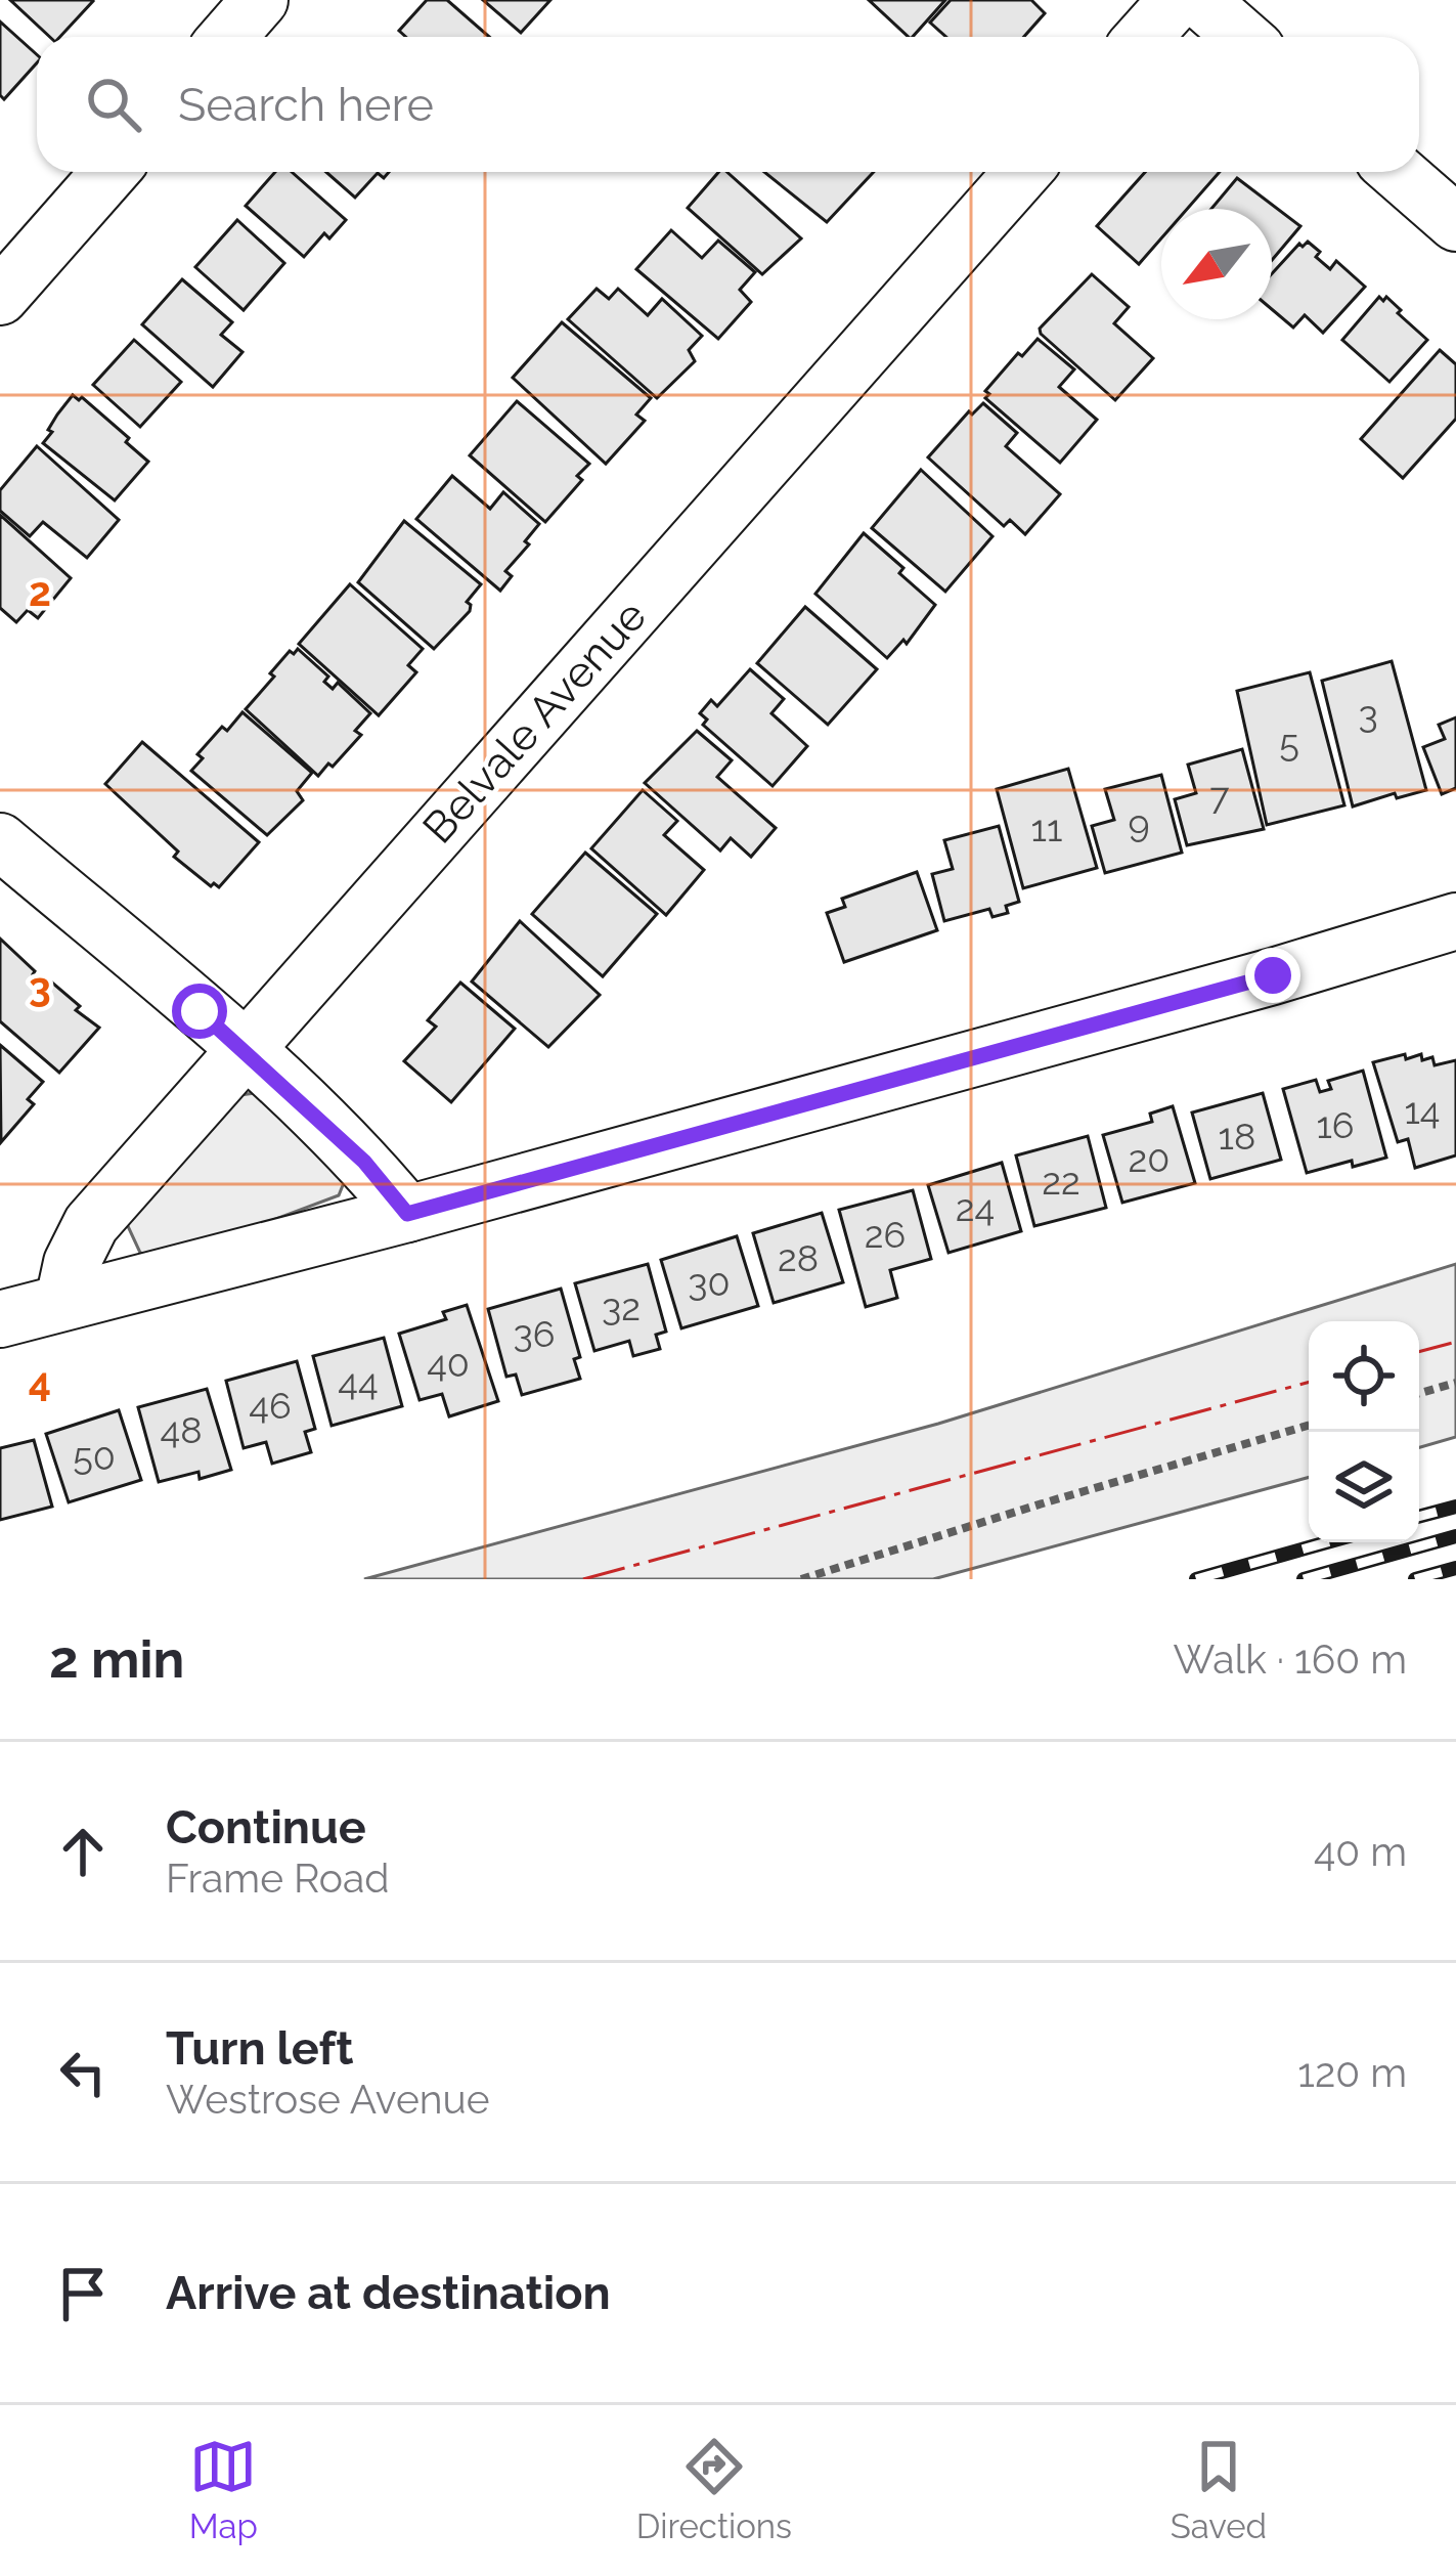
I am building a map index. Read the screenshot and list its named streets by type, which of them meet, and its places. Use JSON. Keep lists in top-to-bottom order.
{
  "streets": {
    "street": ["Belvale Avenue"]
  },
  "house_numbers": [
    "3",
    "5",
    "7",
    "9",
    "11",
    "14",
    "16",
    "18",
    "20",
    "22",
    "24",
    "26",
    "28",
    "30",
    "32",
    "36",
    "40",
    "44",
    "46",
    "48",
    "50"
  ],
  "north": "bottom left",
  "page": {
    "search": "Search here",
    "heading": ["2 min", "Walk · 160 m"],
    "list": [
      ["Continue", "Frame Road", "40 m"],
      ["Turn left", "Westrose Avenue", "120 m"],
      "Arrive at destination"
    ],
    "nav": ["Map", "Directions", "Saved"]
  },
  "grid": {
    "rows": ["2", "3", "4"]
  }
}
